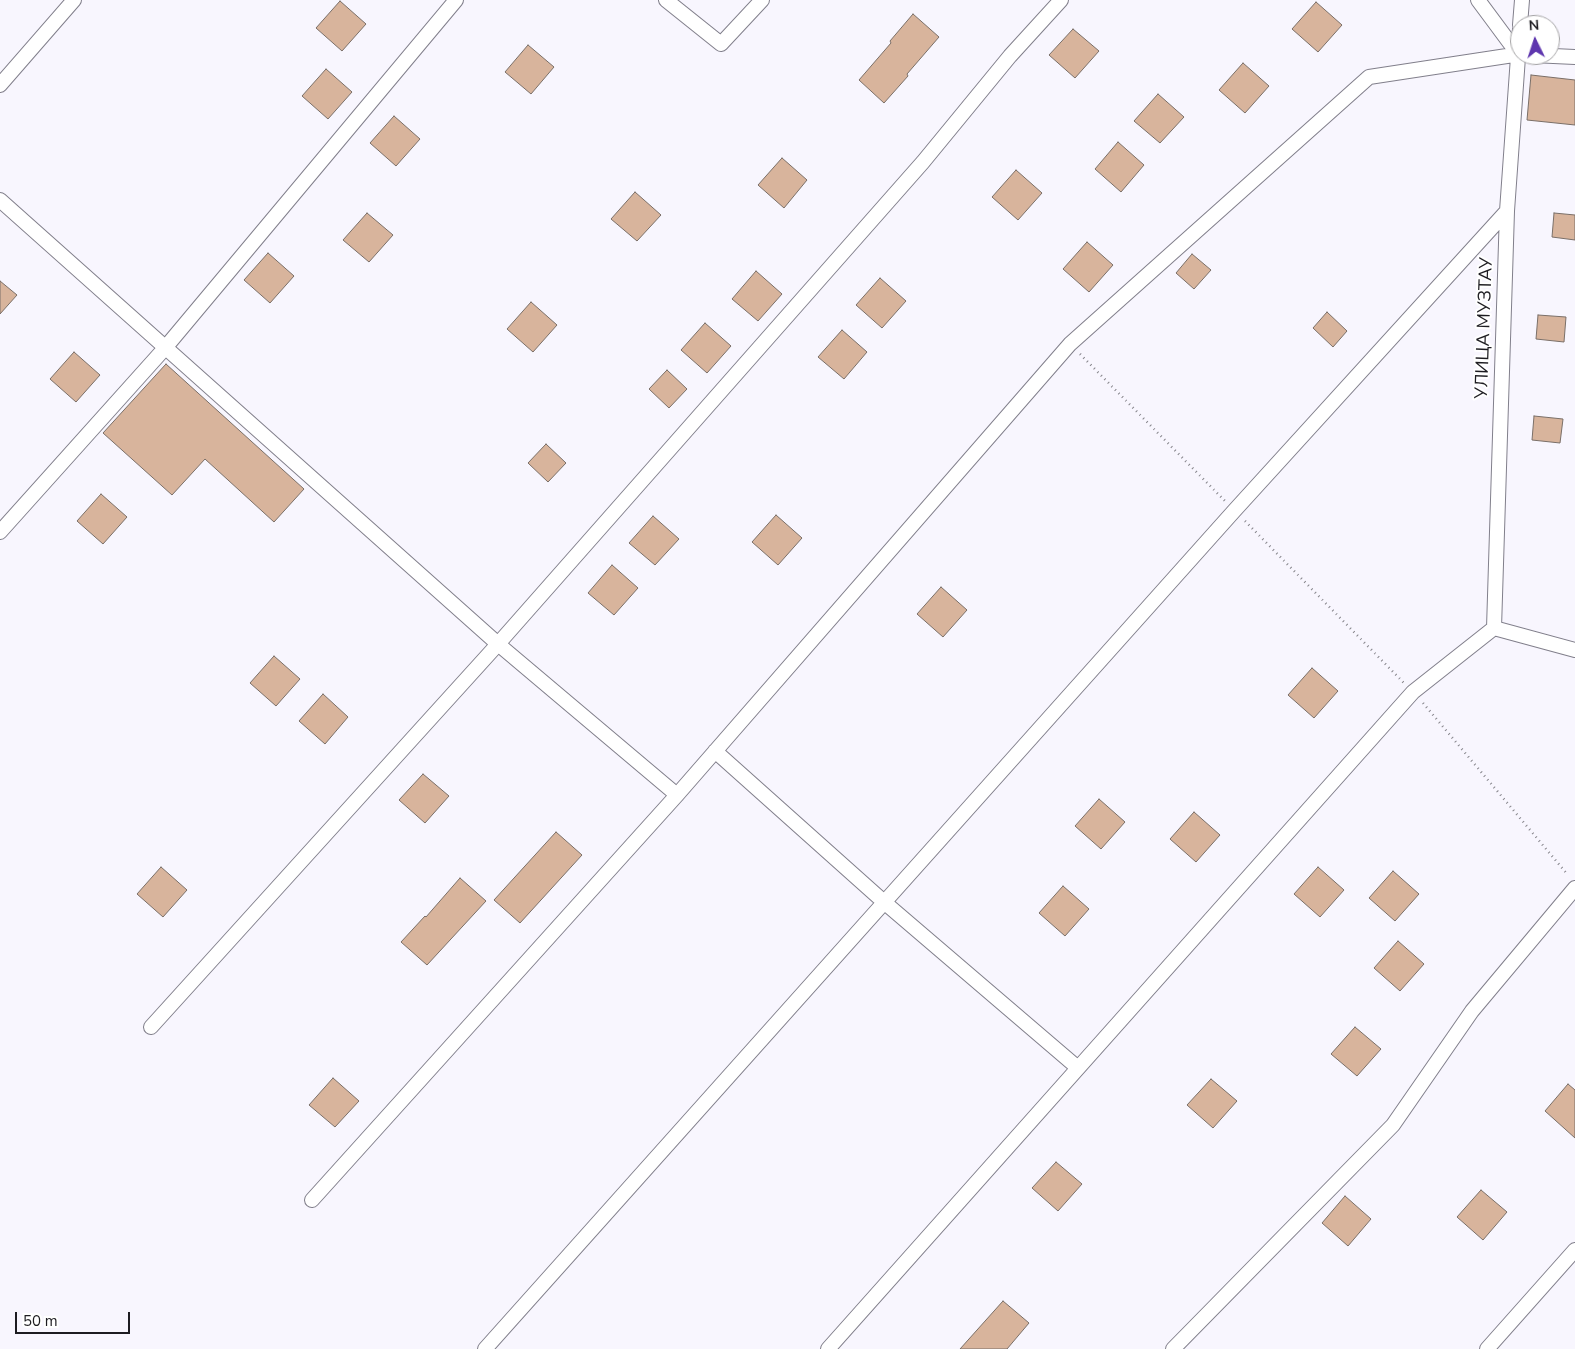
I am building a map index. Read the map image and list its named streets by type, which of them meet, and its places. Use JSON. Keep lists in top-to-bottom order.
{
  "streets": {
    "street": ["УЛИЦА МУЗТАУ"]
  },
  "scale_bar": "50 m",
  "north": "top"
}
